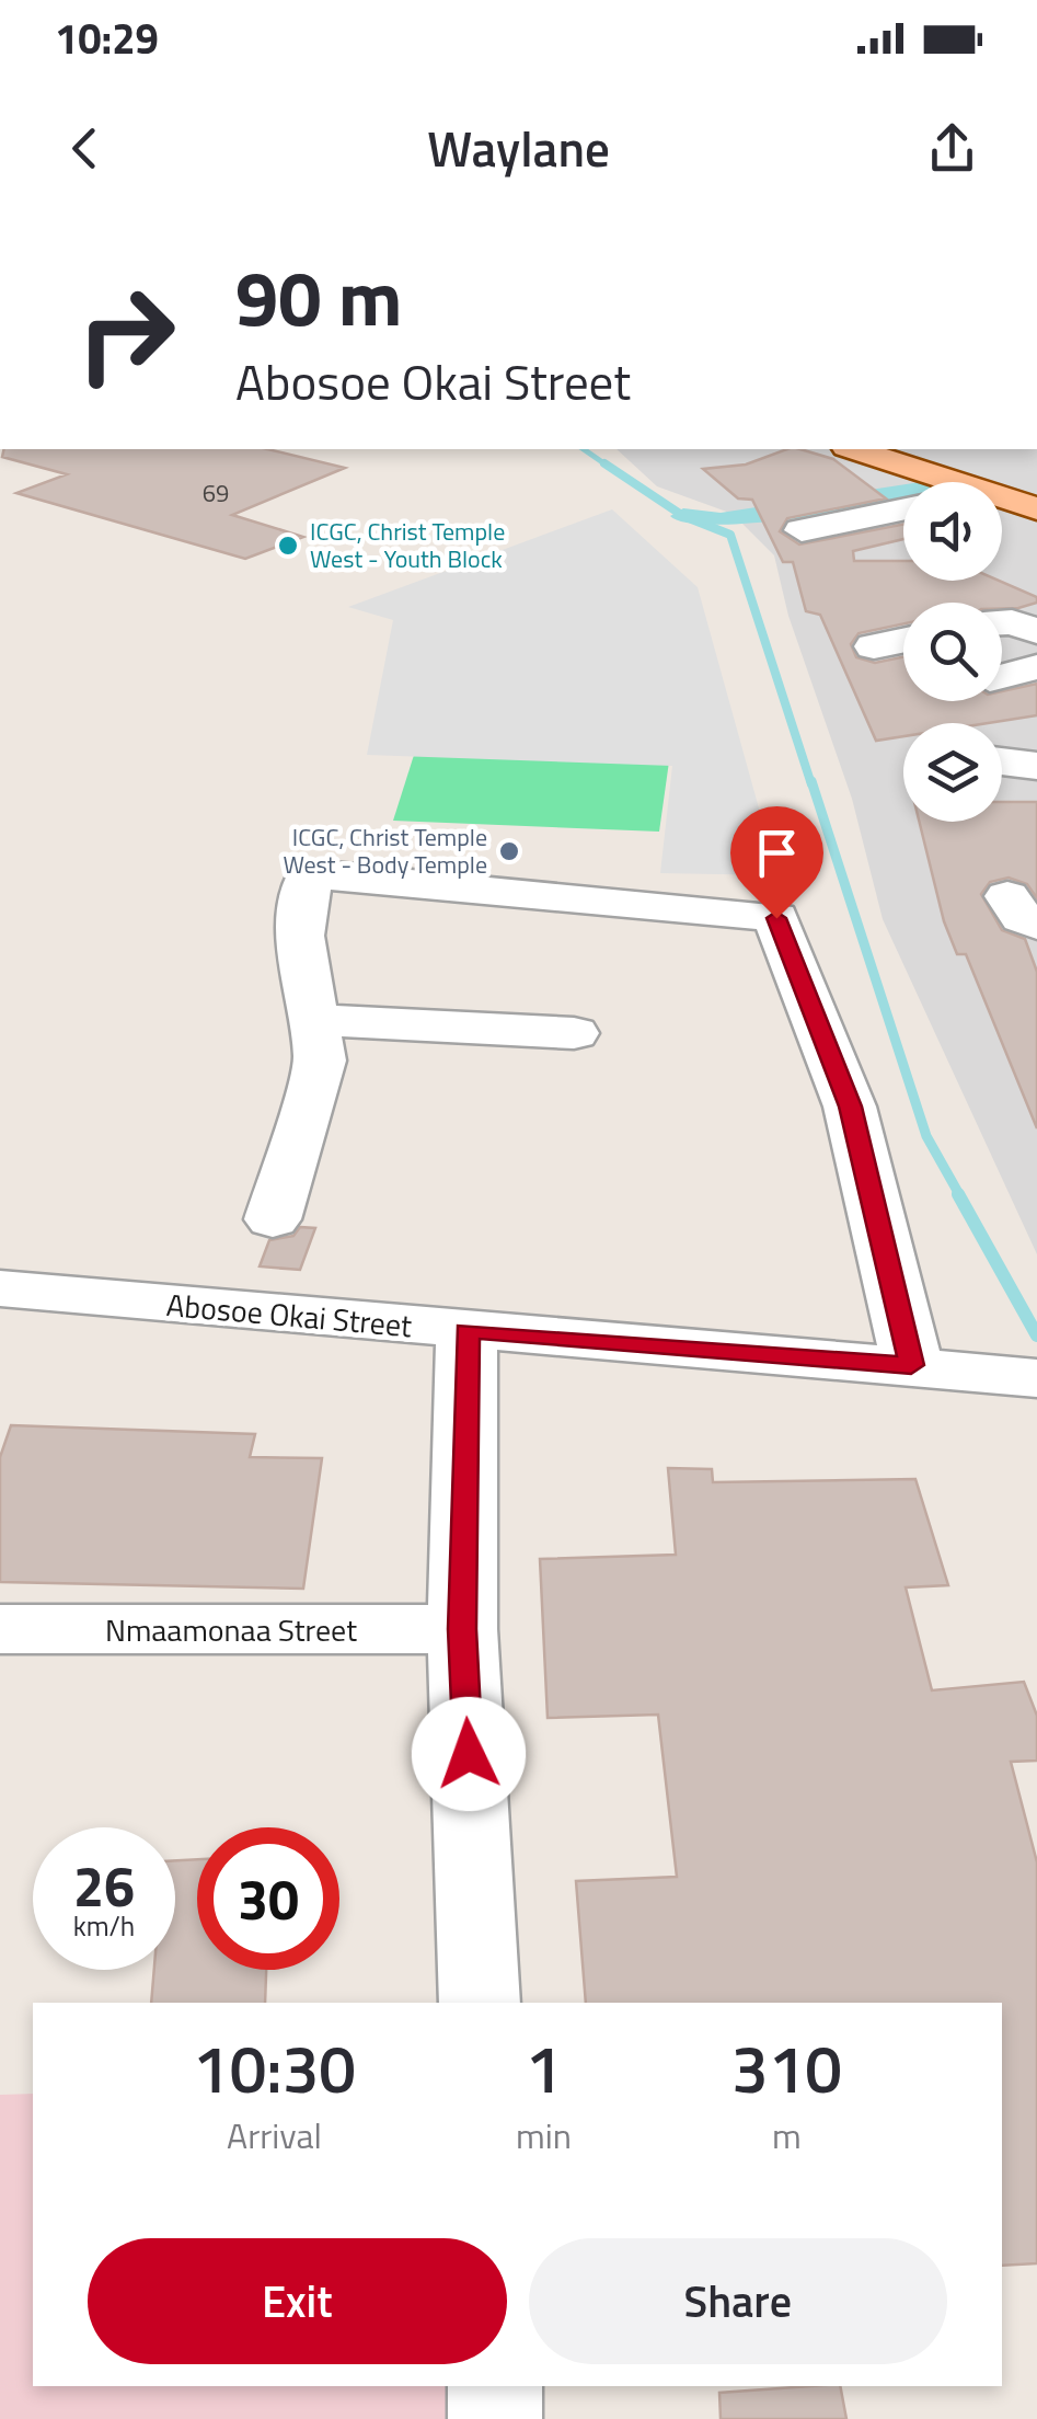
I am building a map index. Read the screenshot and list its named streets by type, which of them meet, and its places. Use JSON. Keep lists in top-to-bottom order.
{
  "streets": {
    "street": ["Abosoe Okai Street", "Nmaamonaa Street"]
  },
  "places": ["ICGC, Christ Temple West - Youth Block", "ICGC, Christ Temple West - Body Temple"],
  "house_numbers": ["69"],
  "page": {
    "status": "10:29",
    "header": "Waylane",
    "turn": ["90 m", "Abosoe Okai Street"],
    "speed": "26 km/h",
    "limit": "30",
    "eta": [
      "10:30",
      "Arrival",
      "1",
      "min",
      "310",
      "m"
    ],
    "buttons": ["Exit", "Share"]
  }
}
